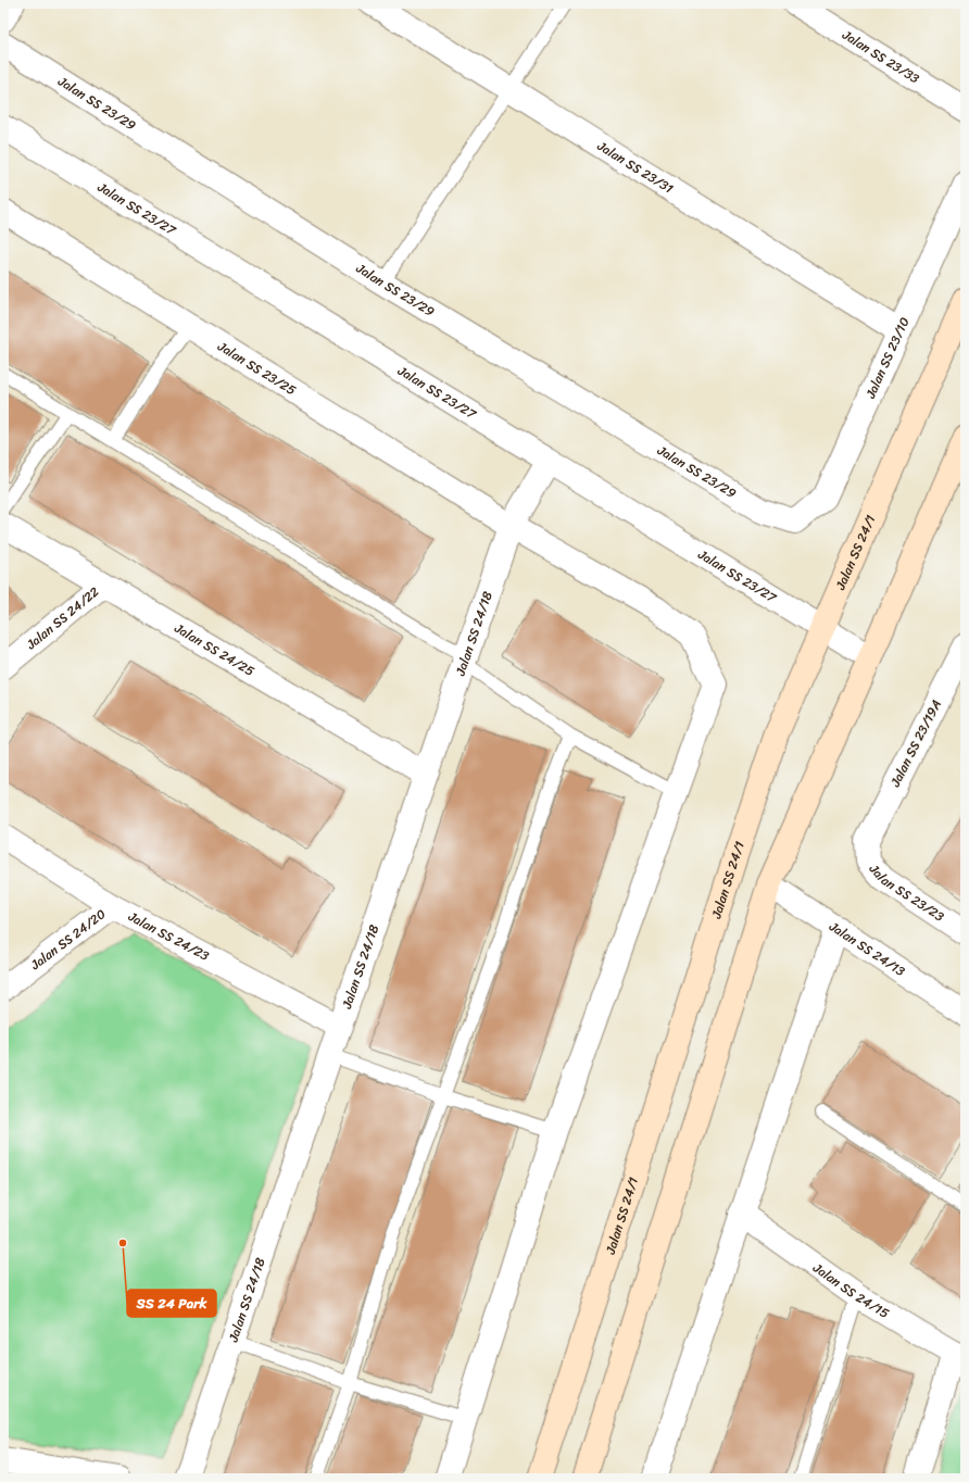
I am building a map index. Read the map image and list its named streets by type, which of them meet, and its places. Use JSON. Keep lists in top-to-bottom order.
{
  "streets": {
    "main road": ["Jalan SS 24/1"],
    "street": [
      "Jalan SS 23/33",
      "Jalan SS 23/29",
      "Jalan SS 23/31",
      "Jalan SS 23/27",
      "Jalan SS 23/10",
      "Jalan SS 23/25",
      "Jalan SS 24/22",
      "Jalan SS 24/18",
      "Jalan SS 24/25",
      "Jalan SS 23/19A",
      "Jalan SS 23/23",
      "Jalan SS 24/23",
      "Jalan SS 24/20",
      "Jalan SS 24/13",
      "Jalan SS 24/15"
    ]
  },
  "crossings": [
    ["Jalan SS 23/29", "Jalan SS 23/10"],
    ["Jalan SS 23/31", "Jalan SS 23/10"],
    ["Jalan SS 23/27", "Jalan SS 24/1"],
    ["Jalan SS 23/27", "Jalan SS 24/18"],
    ["Jalan SS 23/25", "Jalan SS 24/18"],
    ["Jalan SS 24/22", "Jalan SS 24/25"],
    ["Jalan SS 24/18", "Jalan SS 24/25"],
    ["Jalan SS 24/18", "Jalan SS 24/23"],
    ["Jalan SS 23/19A", "Jalan SS 23/23"],
    ["Jalan SS 24/23", "Jalan SS 24/20"]
  ],
  "places": ["SS 24 Park"]
}
